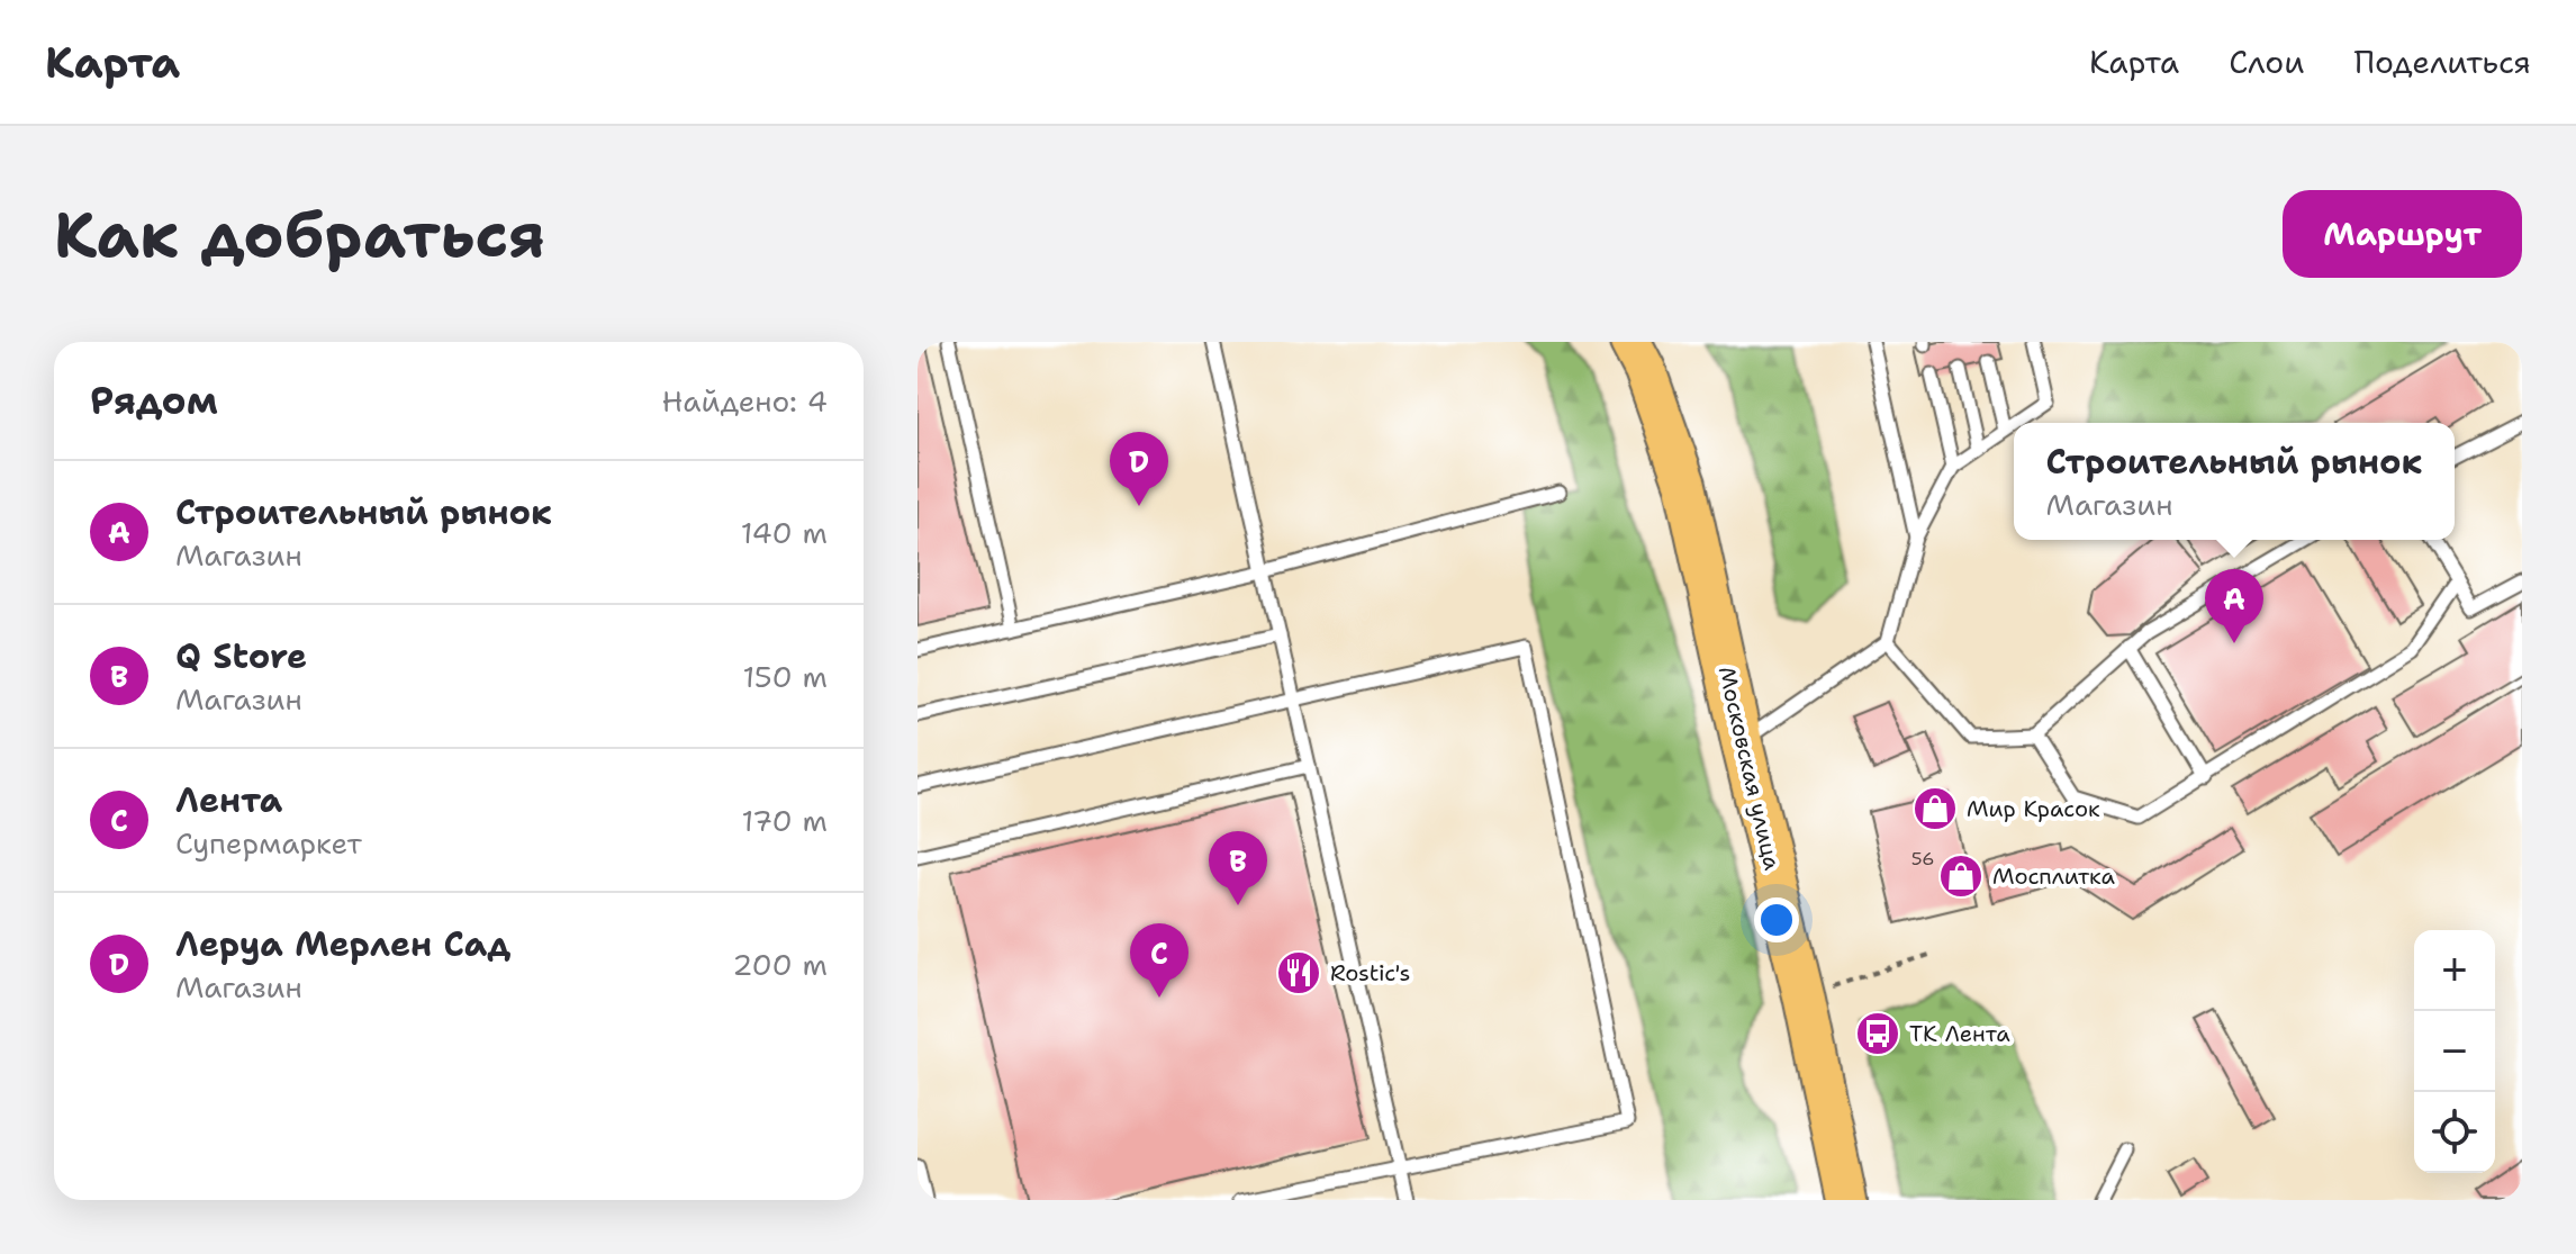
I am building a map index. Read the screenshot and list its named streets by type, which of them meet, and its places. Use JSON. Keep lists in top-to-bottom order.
{
  "streets": {
    "main road": ["Московская улица"]
  },
  "places": {
    "shop": ["Мир Красок", "Мосплитка"],
    "restaurant": ["Rostic's"],
    "bus stop": ["ТК Лента"]
  },
  "house_numbers": ["56"],
  "page": {
    "header": "Карта",
    "nav": ["Карта", "Слои", "Поделиться"],
    "buttons": "Маршрут",
    "title": "Как добраться",
    "heading": ["Рядом", "Найдено: 4"],
    "popup": ["Строительный рынок", "Магазин"],
    "pins": [
      "D",
      "A",
      "B",
      "C"
    ],
    "list": [
      {
        "mark": "A",
        "name": "Строительный рынок",
        "note": "Магазин",
        "value": "140 m"
      },
      {
        "mark": "B",
        "name": "Q Store",
        "note": "Магазин",
        "value": "150 m"
      },
      {
        "mark": "C",
        "name": "Лента",
        "note": "Супермаркет",
        "value": "170 m"
      },
      {
        "mark": "D",
        "name": "Леруа Мерлен Сад",
        "note": "Магазин",
        "value": "200 m"
      }
    ],
    "map_buttons": ["+", "−"]
  }
}
